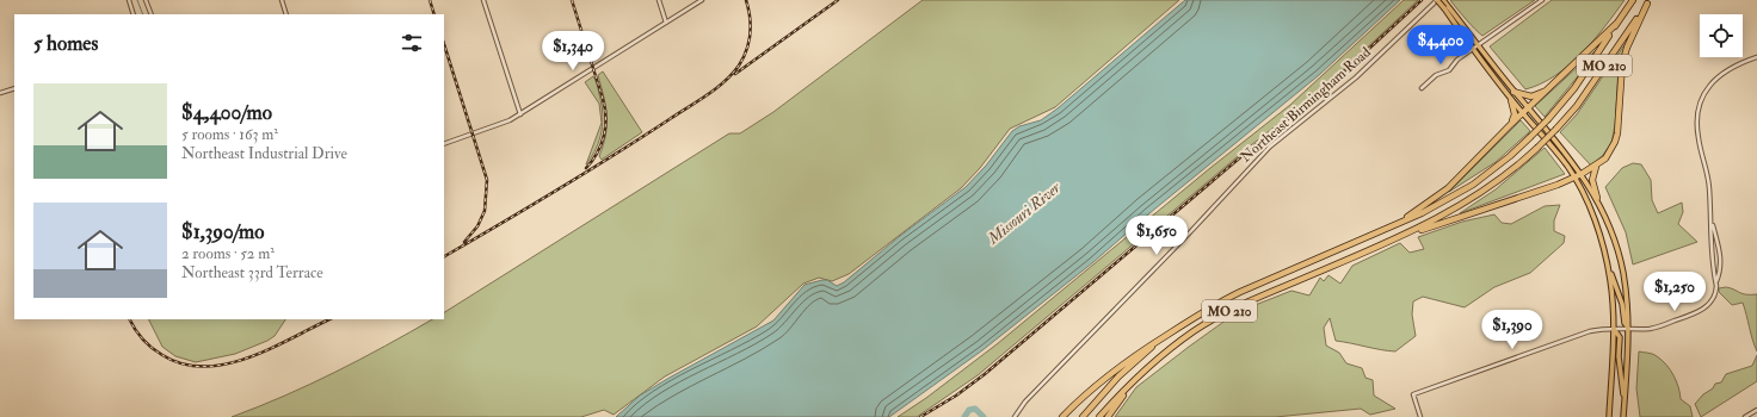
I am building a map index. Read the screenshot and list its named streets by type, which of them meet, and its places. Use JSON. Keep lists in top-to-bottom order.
{
  "streets": {
    "highway": ["MO 210"],
    "street": ["Northeast Birmingham Road"]
  },
  "water": ["Missouri River"],
  "page": {
    "heading": "5 homes",
    "price": [
      "$4,400",
      "$1,340",
      "$1,650",
      "$1,250",
      "$1,390"
    ],
    "list": [
      {
        "name": "$4,400/mo",
        "note": "5 rooms · 163 m² · Northeast Industrial Drive"
      },
      {
        "name": "$1,390/mo",
        "note": "2 rooms · 52 m² · Northeast 33rd Terrace"
      }
    ]
  }
}
